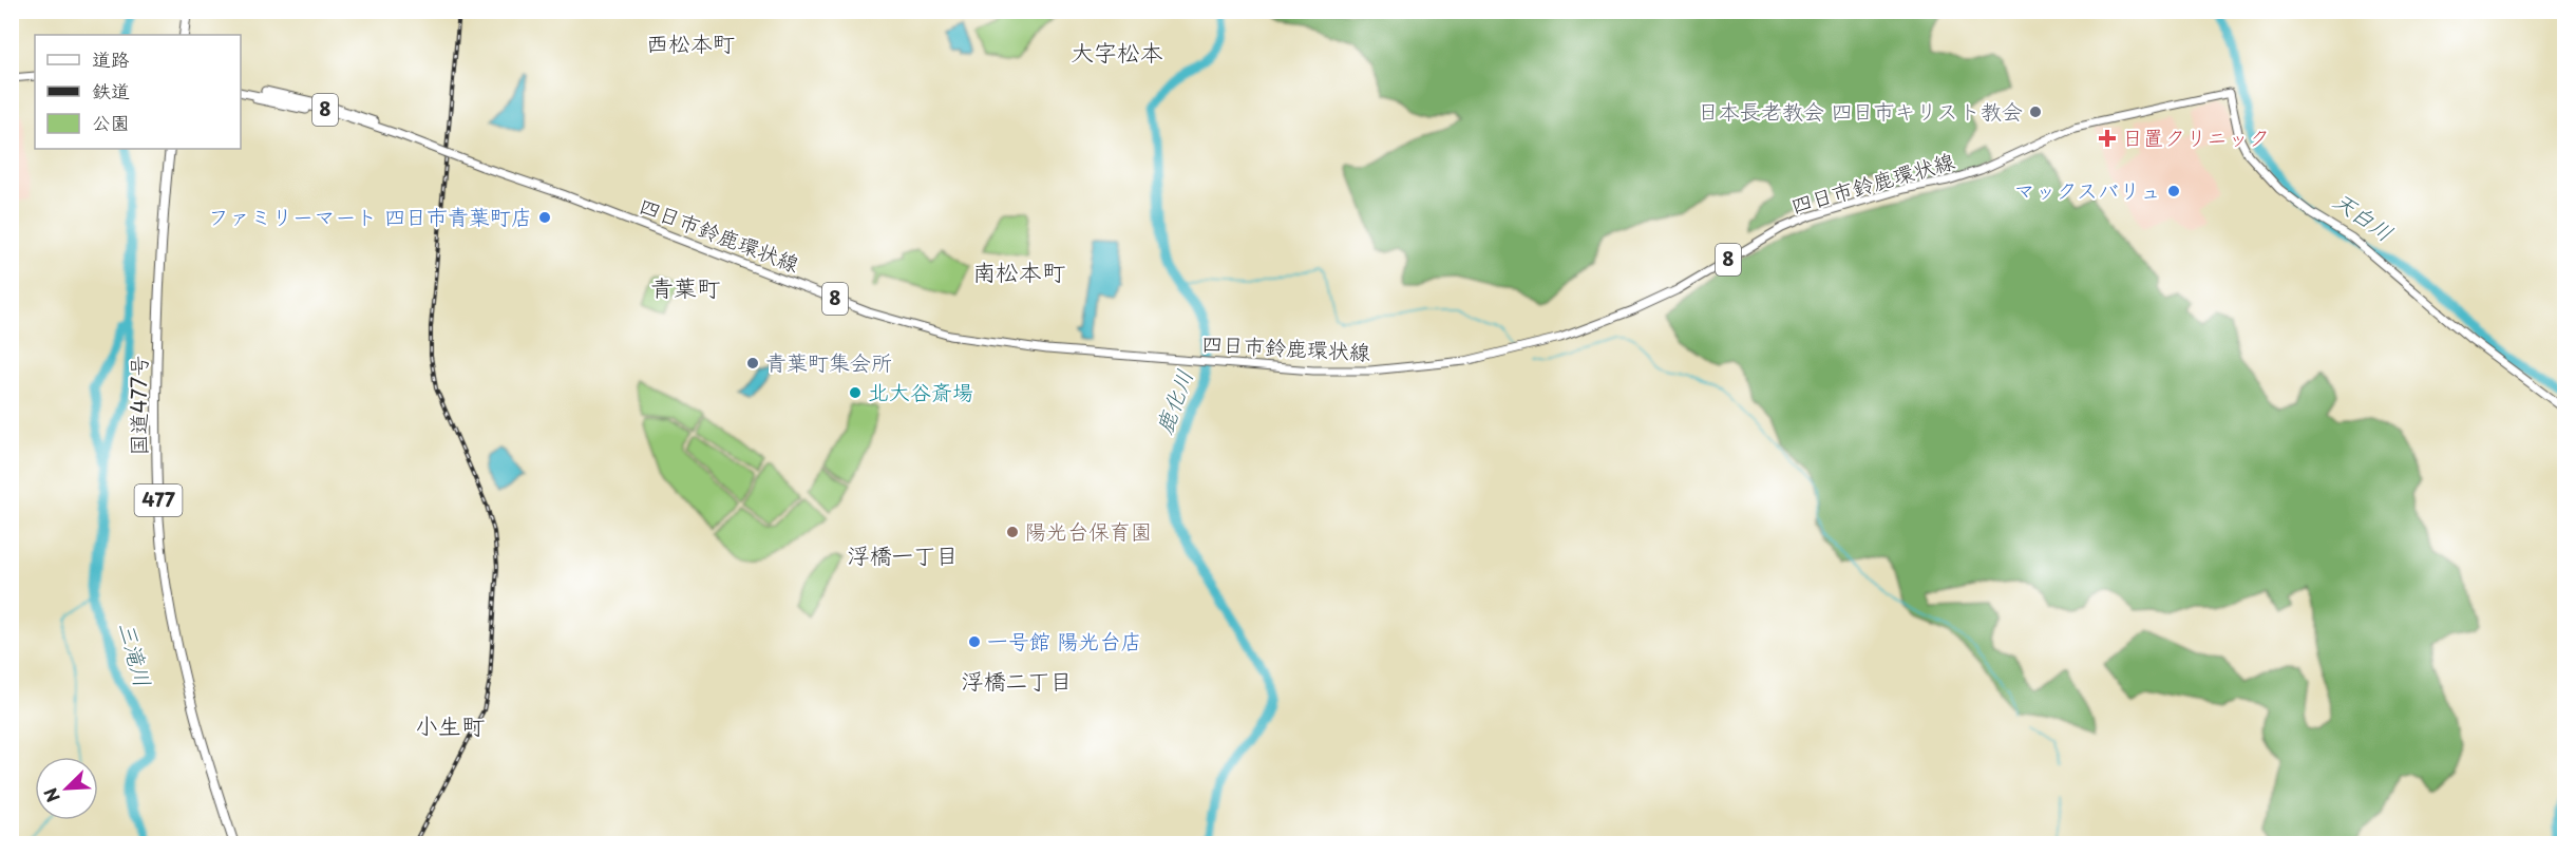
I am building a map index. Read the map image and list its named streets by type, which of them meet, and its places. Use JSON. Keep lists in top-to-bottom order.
{
  "streets": {
    "highway": ["国道477号", "477"],
    "main road": ["8", "四日市鈴鹿環状線"]
  },
  "crossings": [
    ["8", "四日市鈴鹿環状線"]
  ],
  "districts": [
    "西松本町",
    "大字松本",
    "南松本町",
    "青葉町",
    "浮橋一丁目",
    "浮橋二丁目",
    "小生町"
  ],
  "water": ["天白川", "鹿化川", "三滝川"],
  "places": {
    "other": [
      "日本長老教会 四日市キリスト教会",
      "マックスバリュ",
      "ファミリーマート 四日市青葉町店",
      "青葉町集会所",
      "北大谷斎場",
      "陽光台保育園",
      "一号館 陽光台店"
    ],
    "health": ["日置クリニック"]
  },
  "legend": ["道路", "鉄道", "公園"],
  "north": "bottom left"
}
